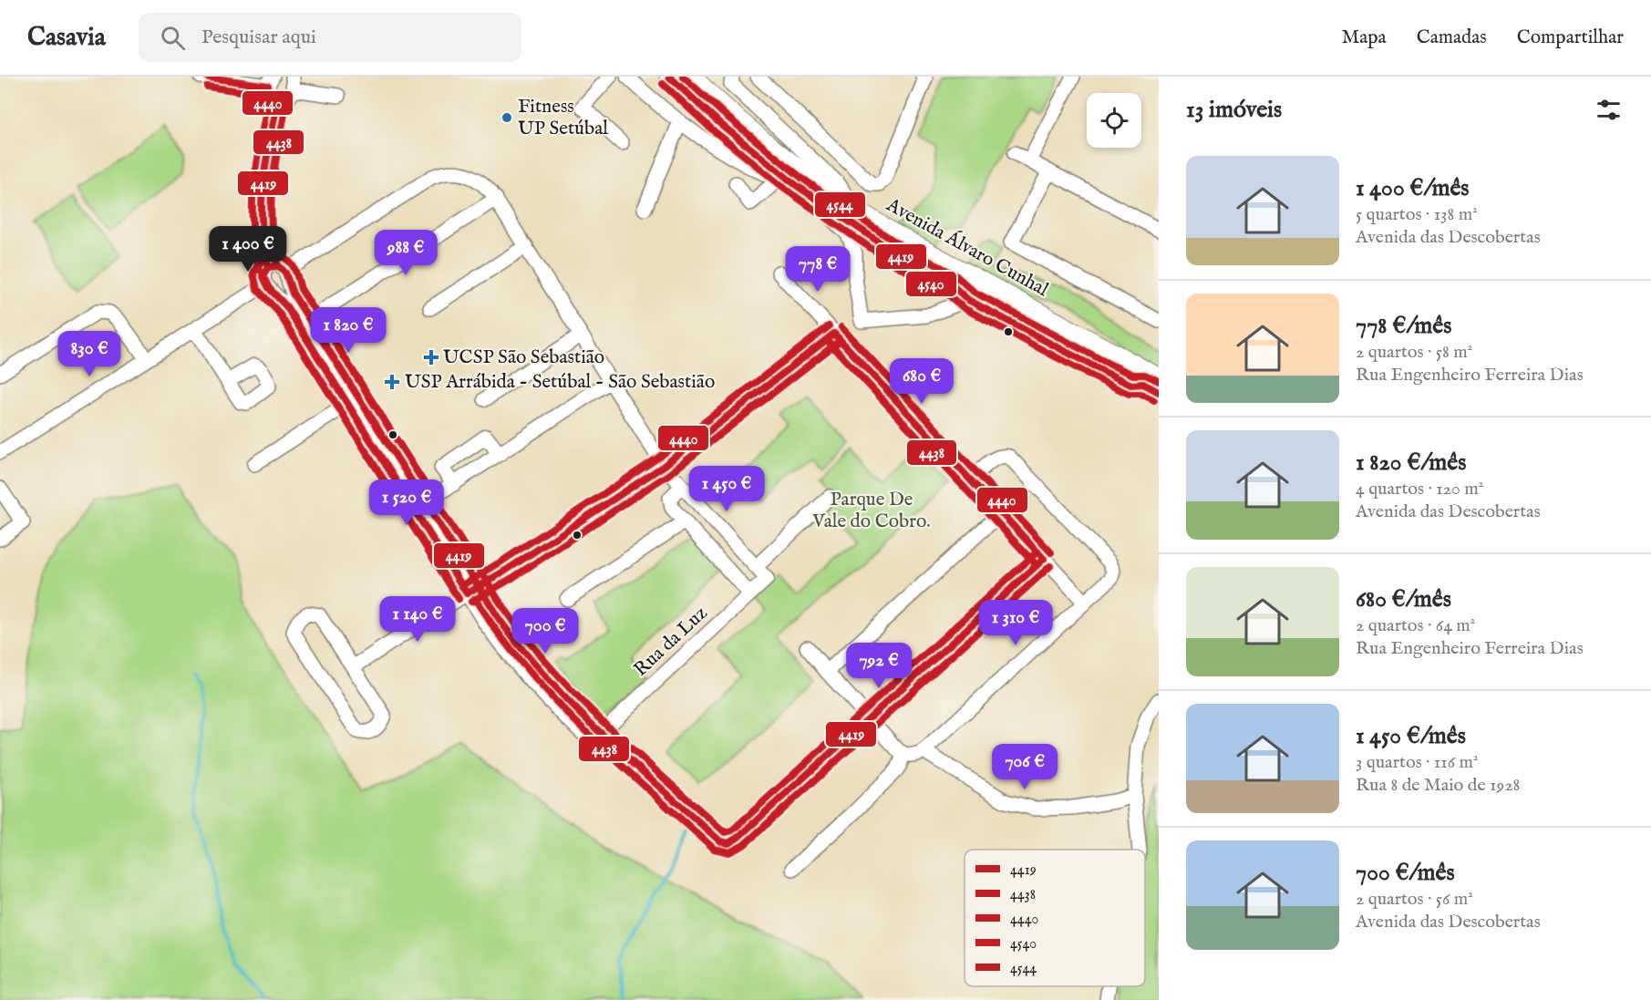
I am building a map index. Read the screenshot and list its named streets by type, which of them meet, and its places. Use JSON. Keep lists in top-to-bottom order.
{
  "streets": {
    "main road": ["Avenida Álvaro Cunhal"],
    "street": ["Rua da Luz"]
  },
  "parks": ["Parque De Vale do Cobro."],
  "places": {
    "other": ["Fitness UP Setúbal"],
    "health": ["UCSP São Sebastião", "USP Arrábida - Setúbal - São Sebastião"]
  },
  "lines": [
    "transit line 4419",
    "transit line 4544",
    "transit line 4540",
    "transit line 4438",
    "transit line 4440"
  ],
  "legend": [
    "4419",
    "4438",
    "4440",
    "4540",
    "4544"
  ],
  "page": {
    "header": "Casavia",
    "search": "Pesquisar aqui",
    "nav": ["Mapa", "Camadas", "Compartilhar"],
    "heading": "13 imóveis",
    "list": [
      {
        "name": "1 400 €/mês",
        "note": "5 quartos · 138 m² · Avenida das Descobertas"
      },
      {
        "name": "778 €/mês",
        "note": "2 quartos · 58 m² · Rua Engenheiro Ferreira Dias"
      },
      {
        "name": "1 820 €/mês",
        "note": "4 quartos · 120 m² · Avenida das Descobertas"
      },
      {
        "name": "680 €/mês",
        "note": "2 quartos · 64 m² · Rua Engenheiro Ferreira Dias"
      },
      {
        "name": "1 450 €/mês",
        "note": "3 quartos · 116 m² · Rua 8 de Maio de 1928"
      },
      {
        "name": "700 €/mês",
        "note": "2 quartos · 56 m² · Avenida das Descobertas"
      }
    ],
    "price": [
      "1 400 €",
      "988 €",
      "778 €",
      "1 820 €",
      "830 €",
      "680 €",
      "1 450 €",
      "1 520 €",
      "1 140 €",
      "1 310 €",
      "700 €",
      "792 €",
      "706 €"
    ]
  }
}
